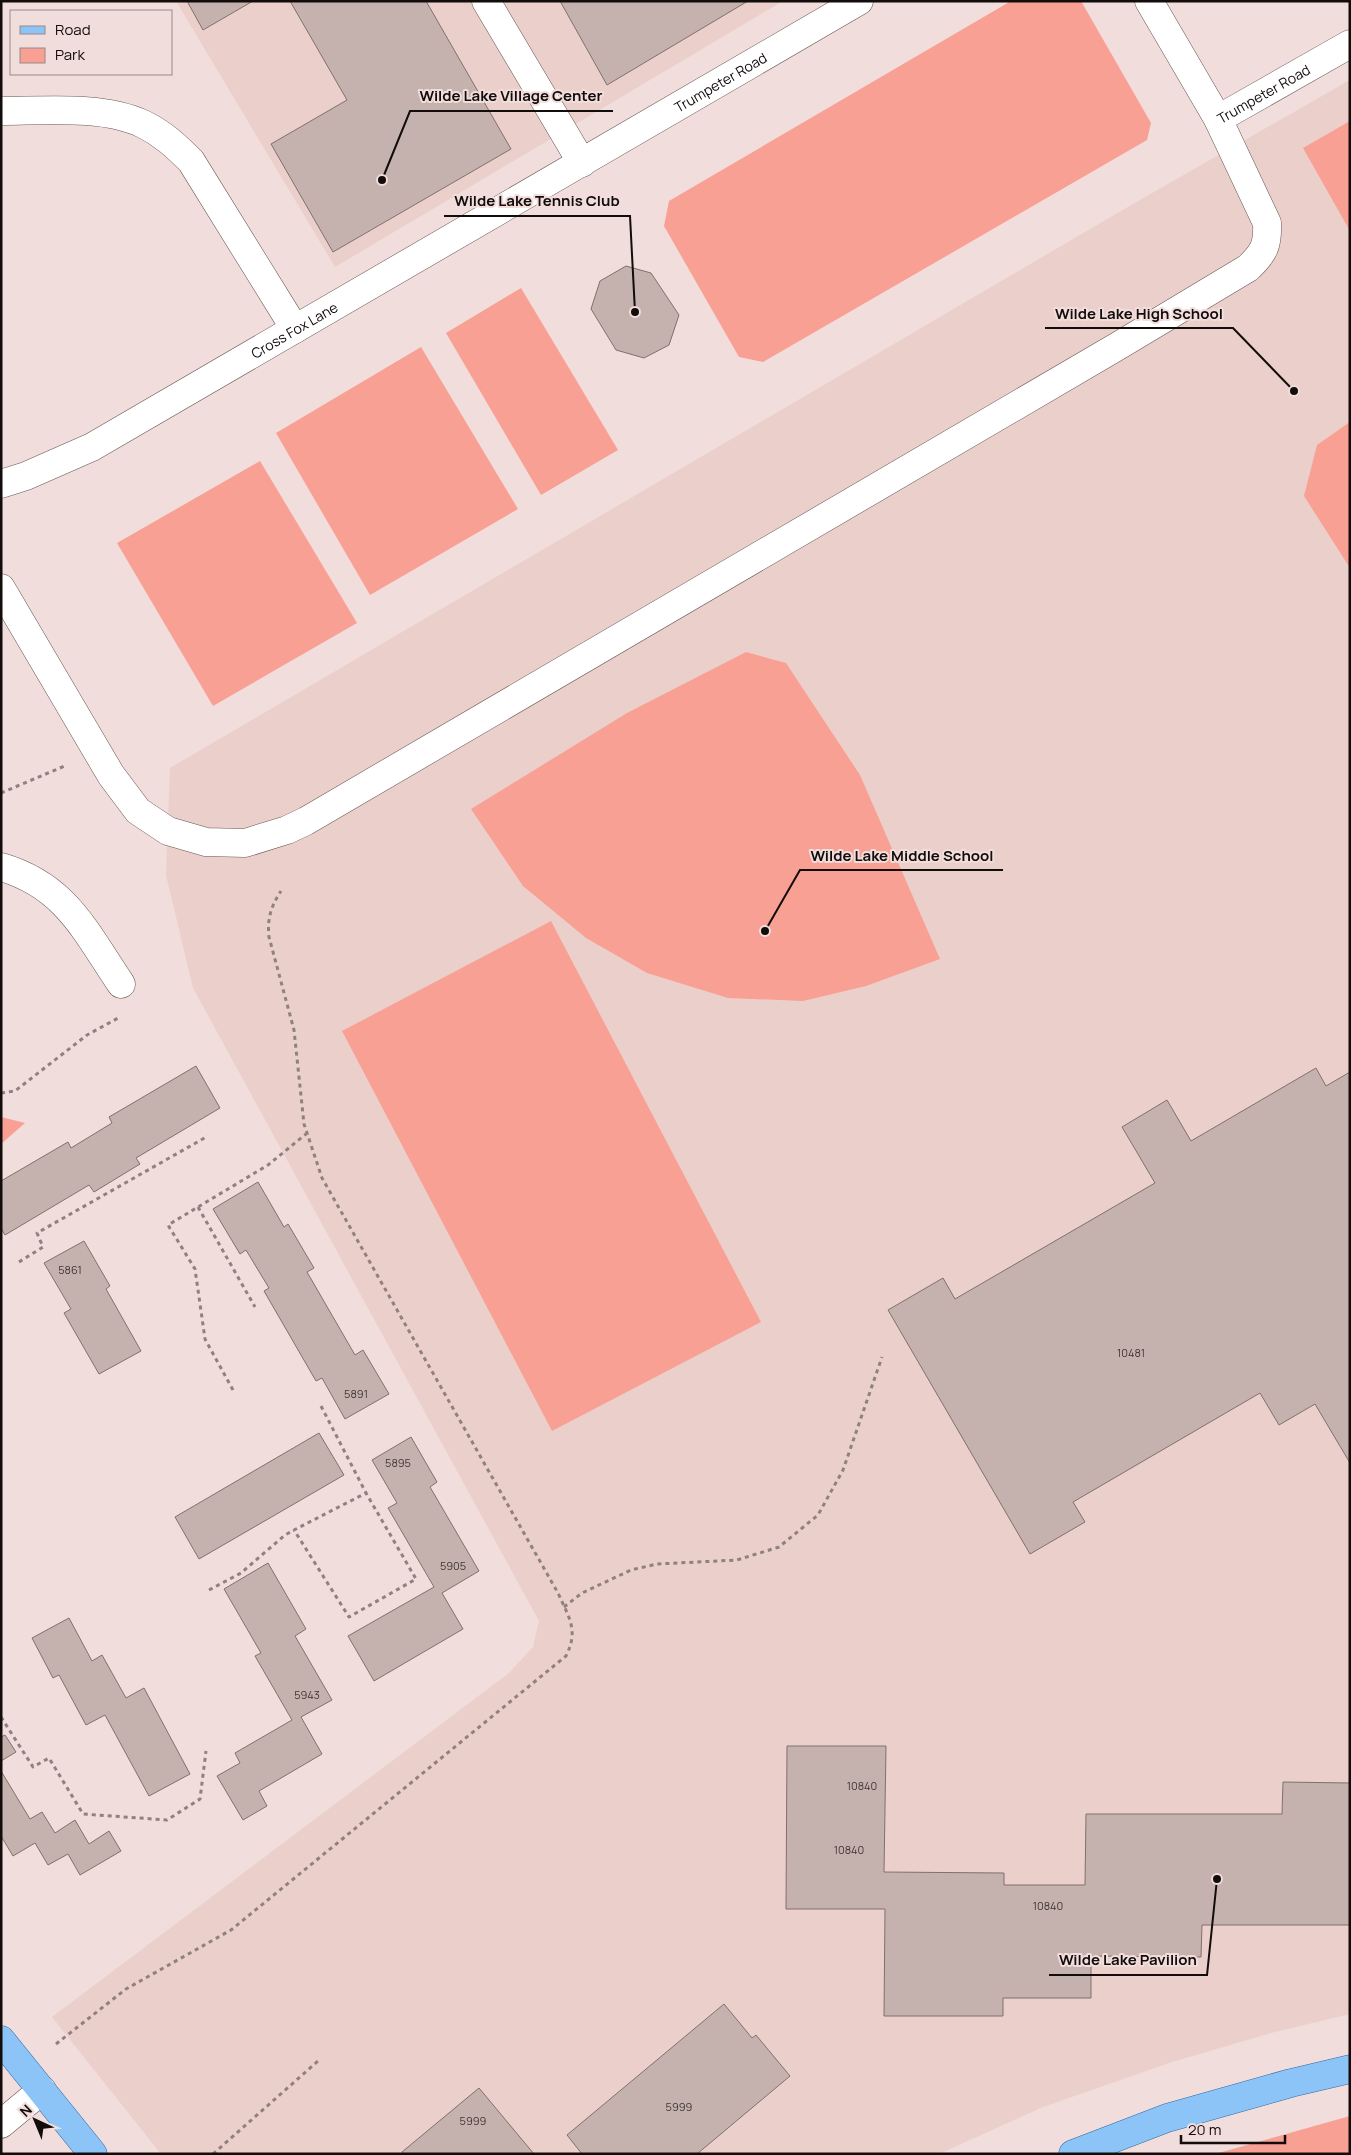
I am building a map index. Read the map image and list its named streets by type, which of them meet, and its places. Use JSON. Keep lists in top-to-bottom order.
{
  "streets": {
    "street": ["Trumpeter Road", "Cross Fox Lane"]
  },
  "crossings": [
    ["Trumpeter Road", "Cross Fox Lane"]
  ],
  "places": [
    "Wilde Lake Village Center",
    "Wilde Lake Tennis Club",
    "Wilde Lake High School",
    "Wilde Lake Middle School",
    "Wilde Lake Pavilion"
  ],
  "house_numbers": [
    "5861",
    "10481",
    "5891",
    "5895",
    "5905",
    "5943",
    "10840",
    "10840",
    "10840",
    "5999",
    "5999"
  ],
  "legend": ["Road", "Park"],
  "scale_bar": "20 m",
  "north": "top left"
}
